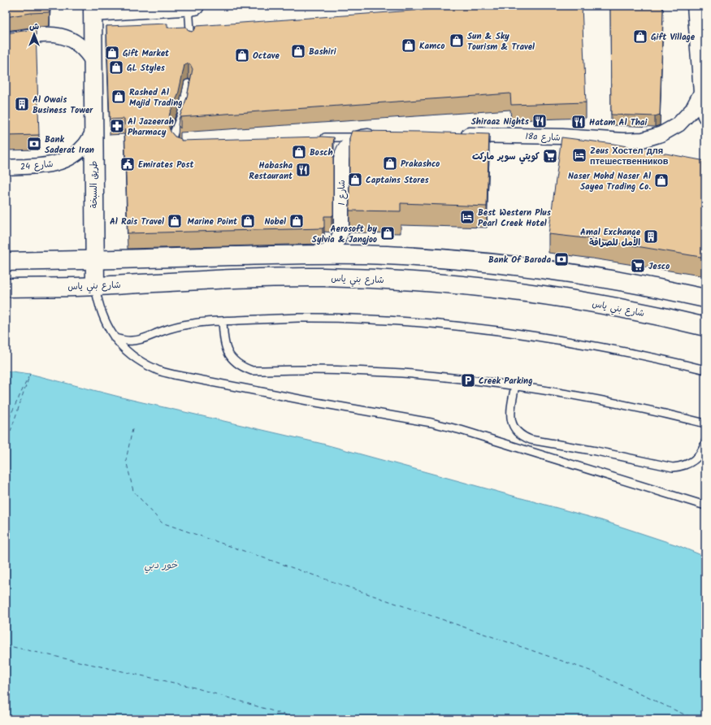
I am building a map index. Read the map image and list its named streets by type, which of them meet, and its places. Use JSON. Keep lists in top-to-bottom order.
{
  "streets": {
    "main road": ["طريق السبخة", "شارع بني ياس"],
    "street": ["18a شارع", "شارع 24", "شارع 1"]
  },
  "crossings": [
    ["شارع 24", "طريق السبخة"],
    ["طريق السبخة", "شارع بني ياس"]
  ],
  "water": ["خور دبي"],
  "places": {
    "shop": [
      "Gift Village",
      "Sun & Sky Tourism & Travel",
      "Kamco",
      "Bashiri",
      "Gift Market",
      "Octave",
      "GL Styles",
      "Rashed Al Majid Trading",
      "Bosch",
      "Prakashco",
      "Captains Stores",
      "Naser Mohd Naser Al Sayea Trading Co.",
      "Al Rais Travel",
      "Marine Point",
      "Nobel",
      "Aerosoft by Sylvia & Jangjoo"
    ],
    "building": ["Al Owais Business Tower", "Amal Exchange الأمل للصرافة"],
    "restaurant": ["Shiraaz Nights", "Hatam Al Thai", "Habasha Restaurant"],
    "pharmacy": ["Al Jazeerah Pharmacy"],
    "bank": ["Bank Saderat Iran", "Bank Of Baroda"],
    "hotel": ["Zeus Хостел для птешественников", "Best Western Plus Pearl Creek Hotel"],
    "supermarket": ["كويتي سوپر ماركت", "Jesco"],
    "public building": ["Emirates Post"],
    "parking": ["Creek Parking"]
  },
  "north": "top"
}
